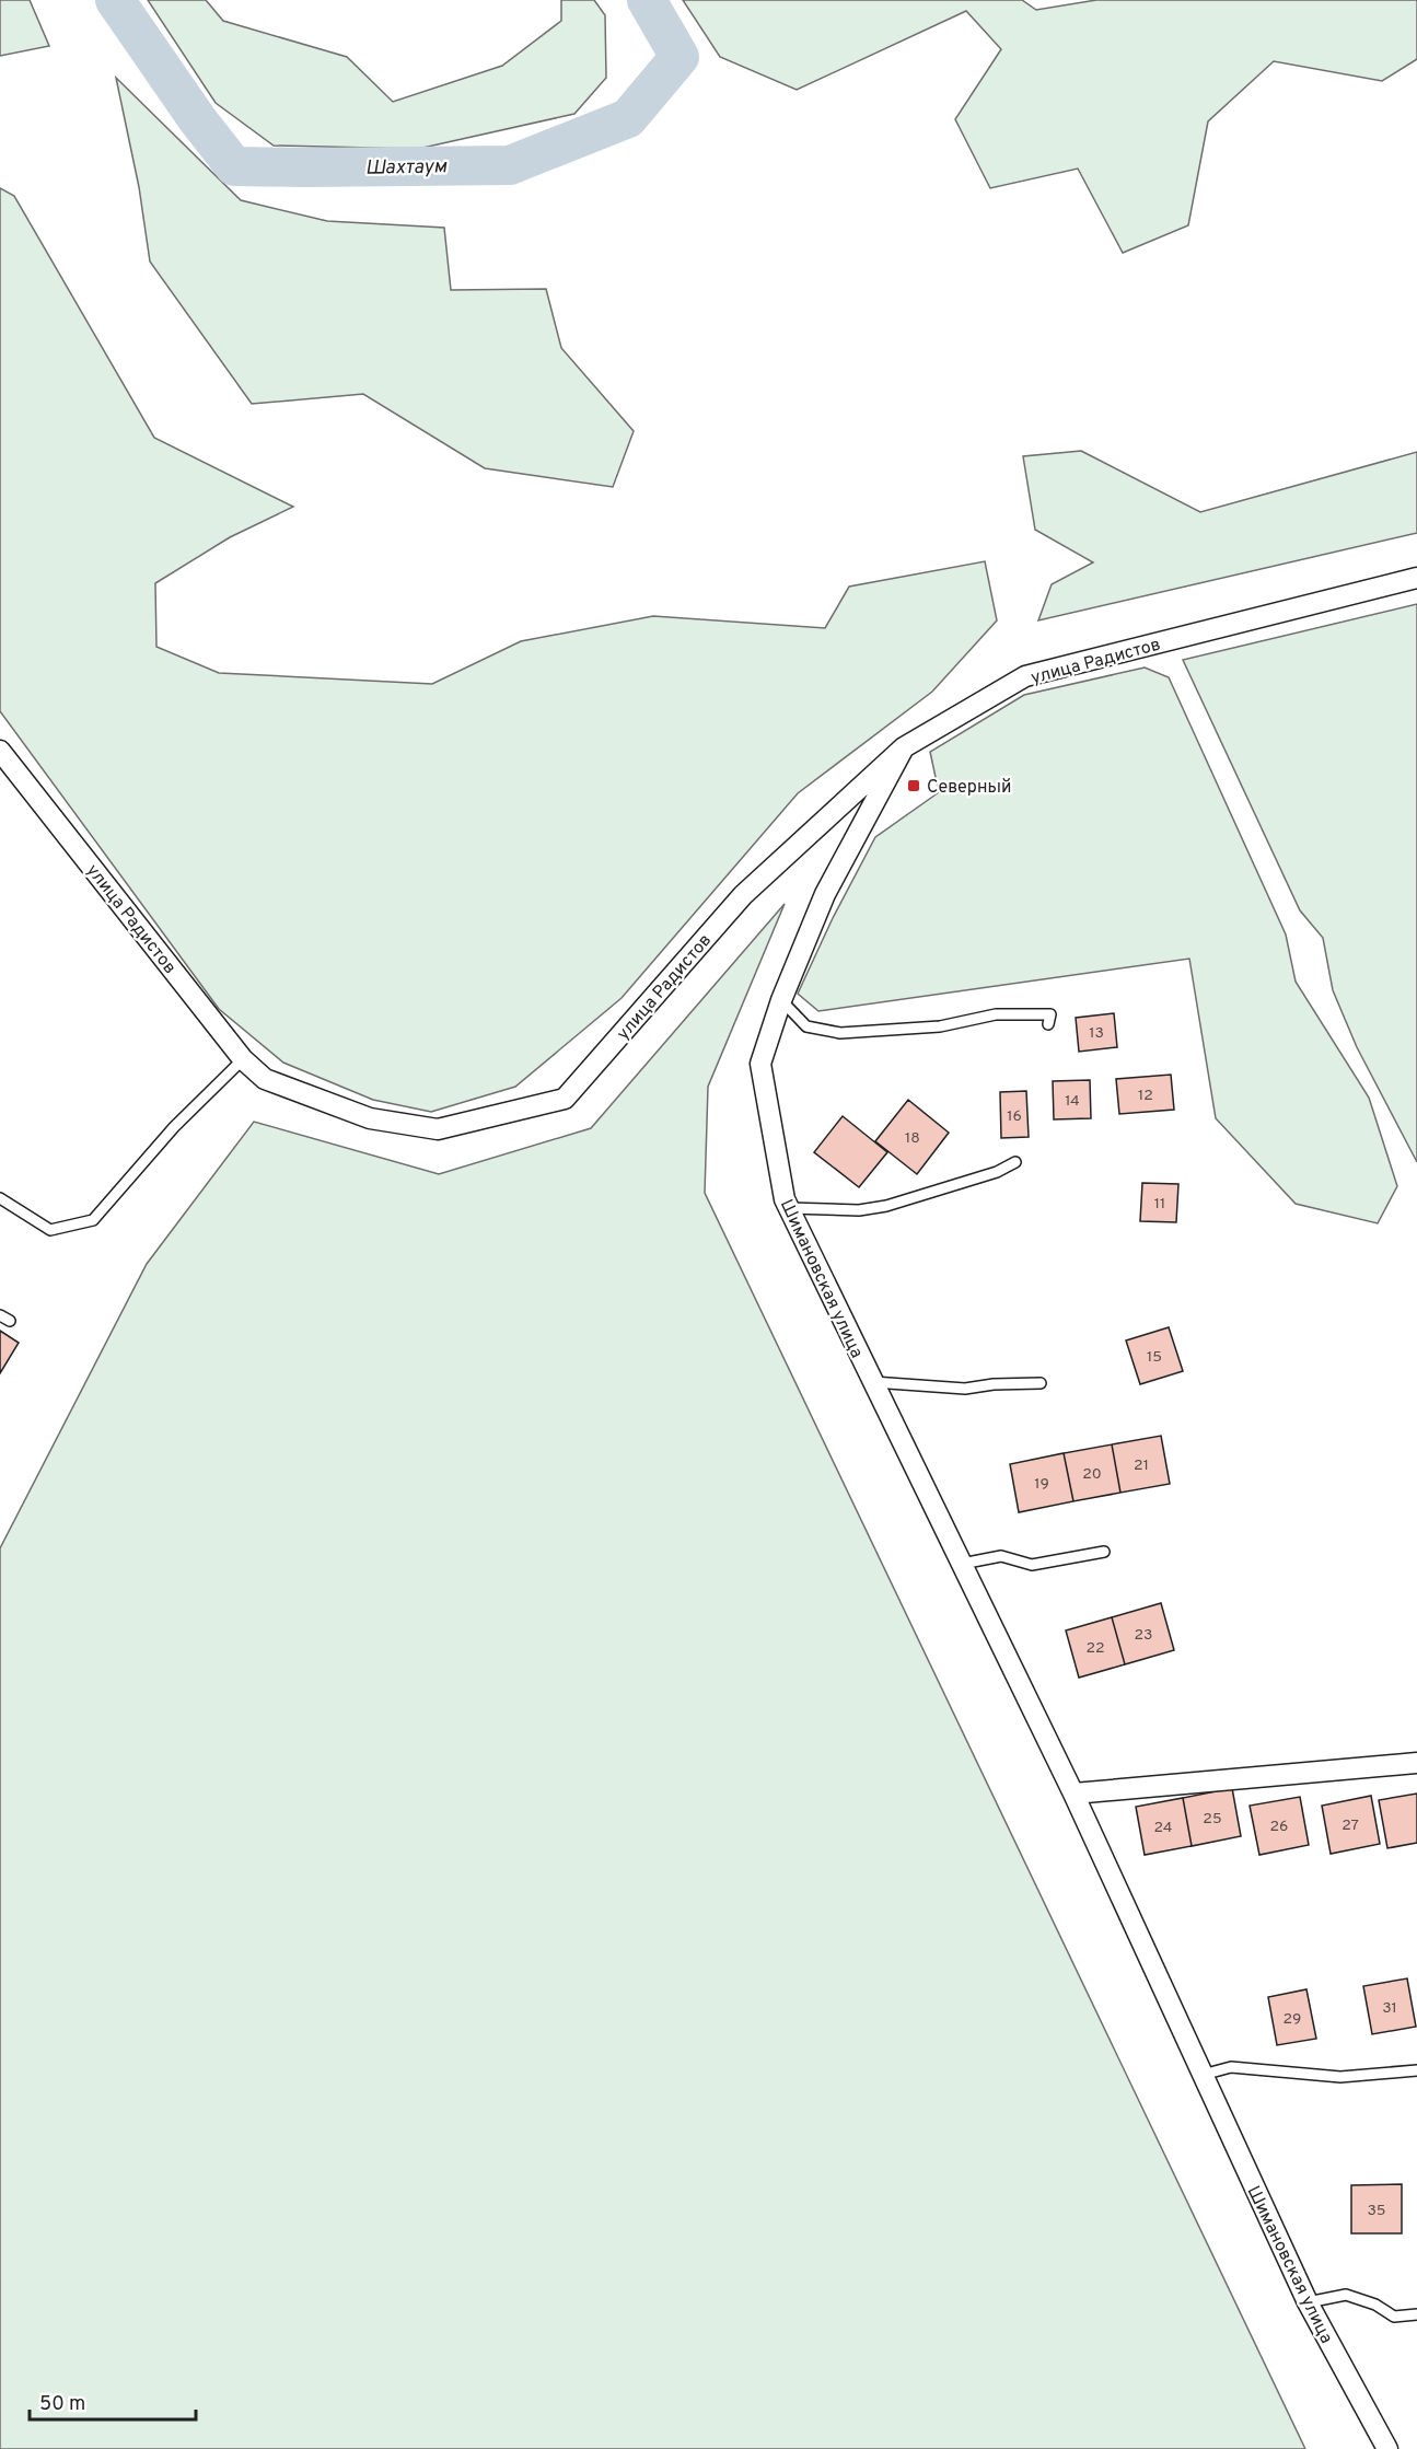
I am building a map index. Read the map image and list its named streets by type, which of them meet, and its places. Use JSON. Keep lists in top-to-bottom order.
{
  "streets": {
    "street": ["улица Радистов", "Шимановская улица"]
  },
  "crossings": [
    ["улица Радистов", "Шимановская улица"]
  ],
  "water": ["Шахтаум"],
  "places": {
    "transit": ["Северный"]
  },
  "house_numbers": [
    "13",
    "12",
    "14",
    "16",
    "18",
    "11",
    "15",
    "21",
    "20",
    "19",
    "23",
    "22",
    "25",
    "27",
    "26",
    "24",
    "31",
    "29",
    "35"
  ],
  "scale_bar": "50 m"
}
